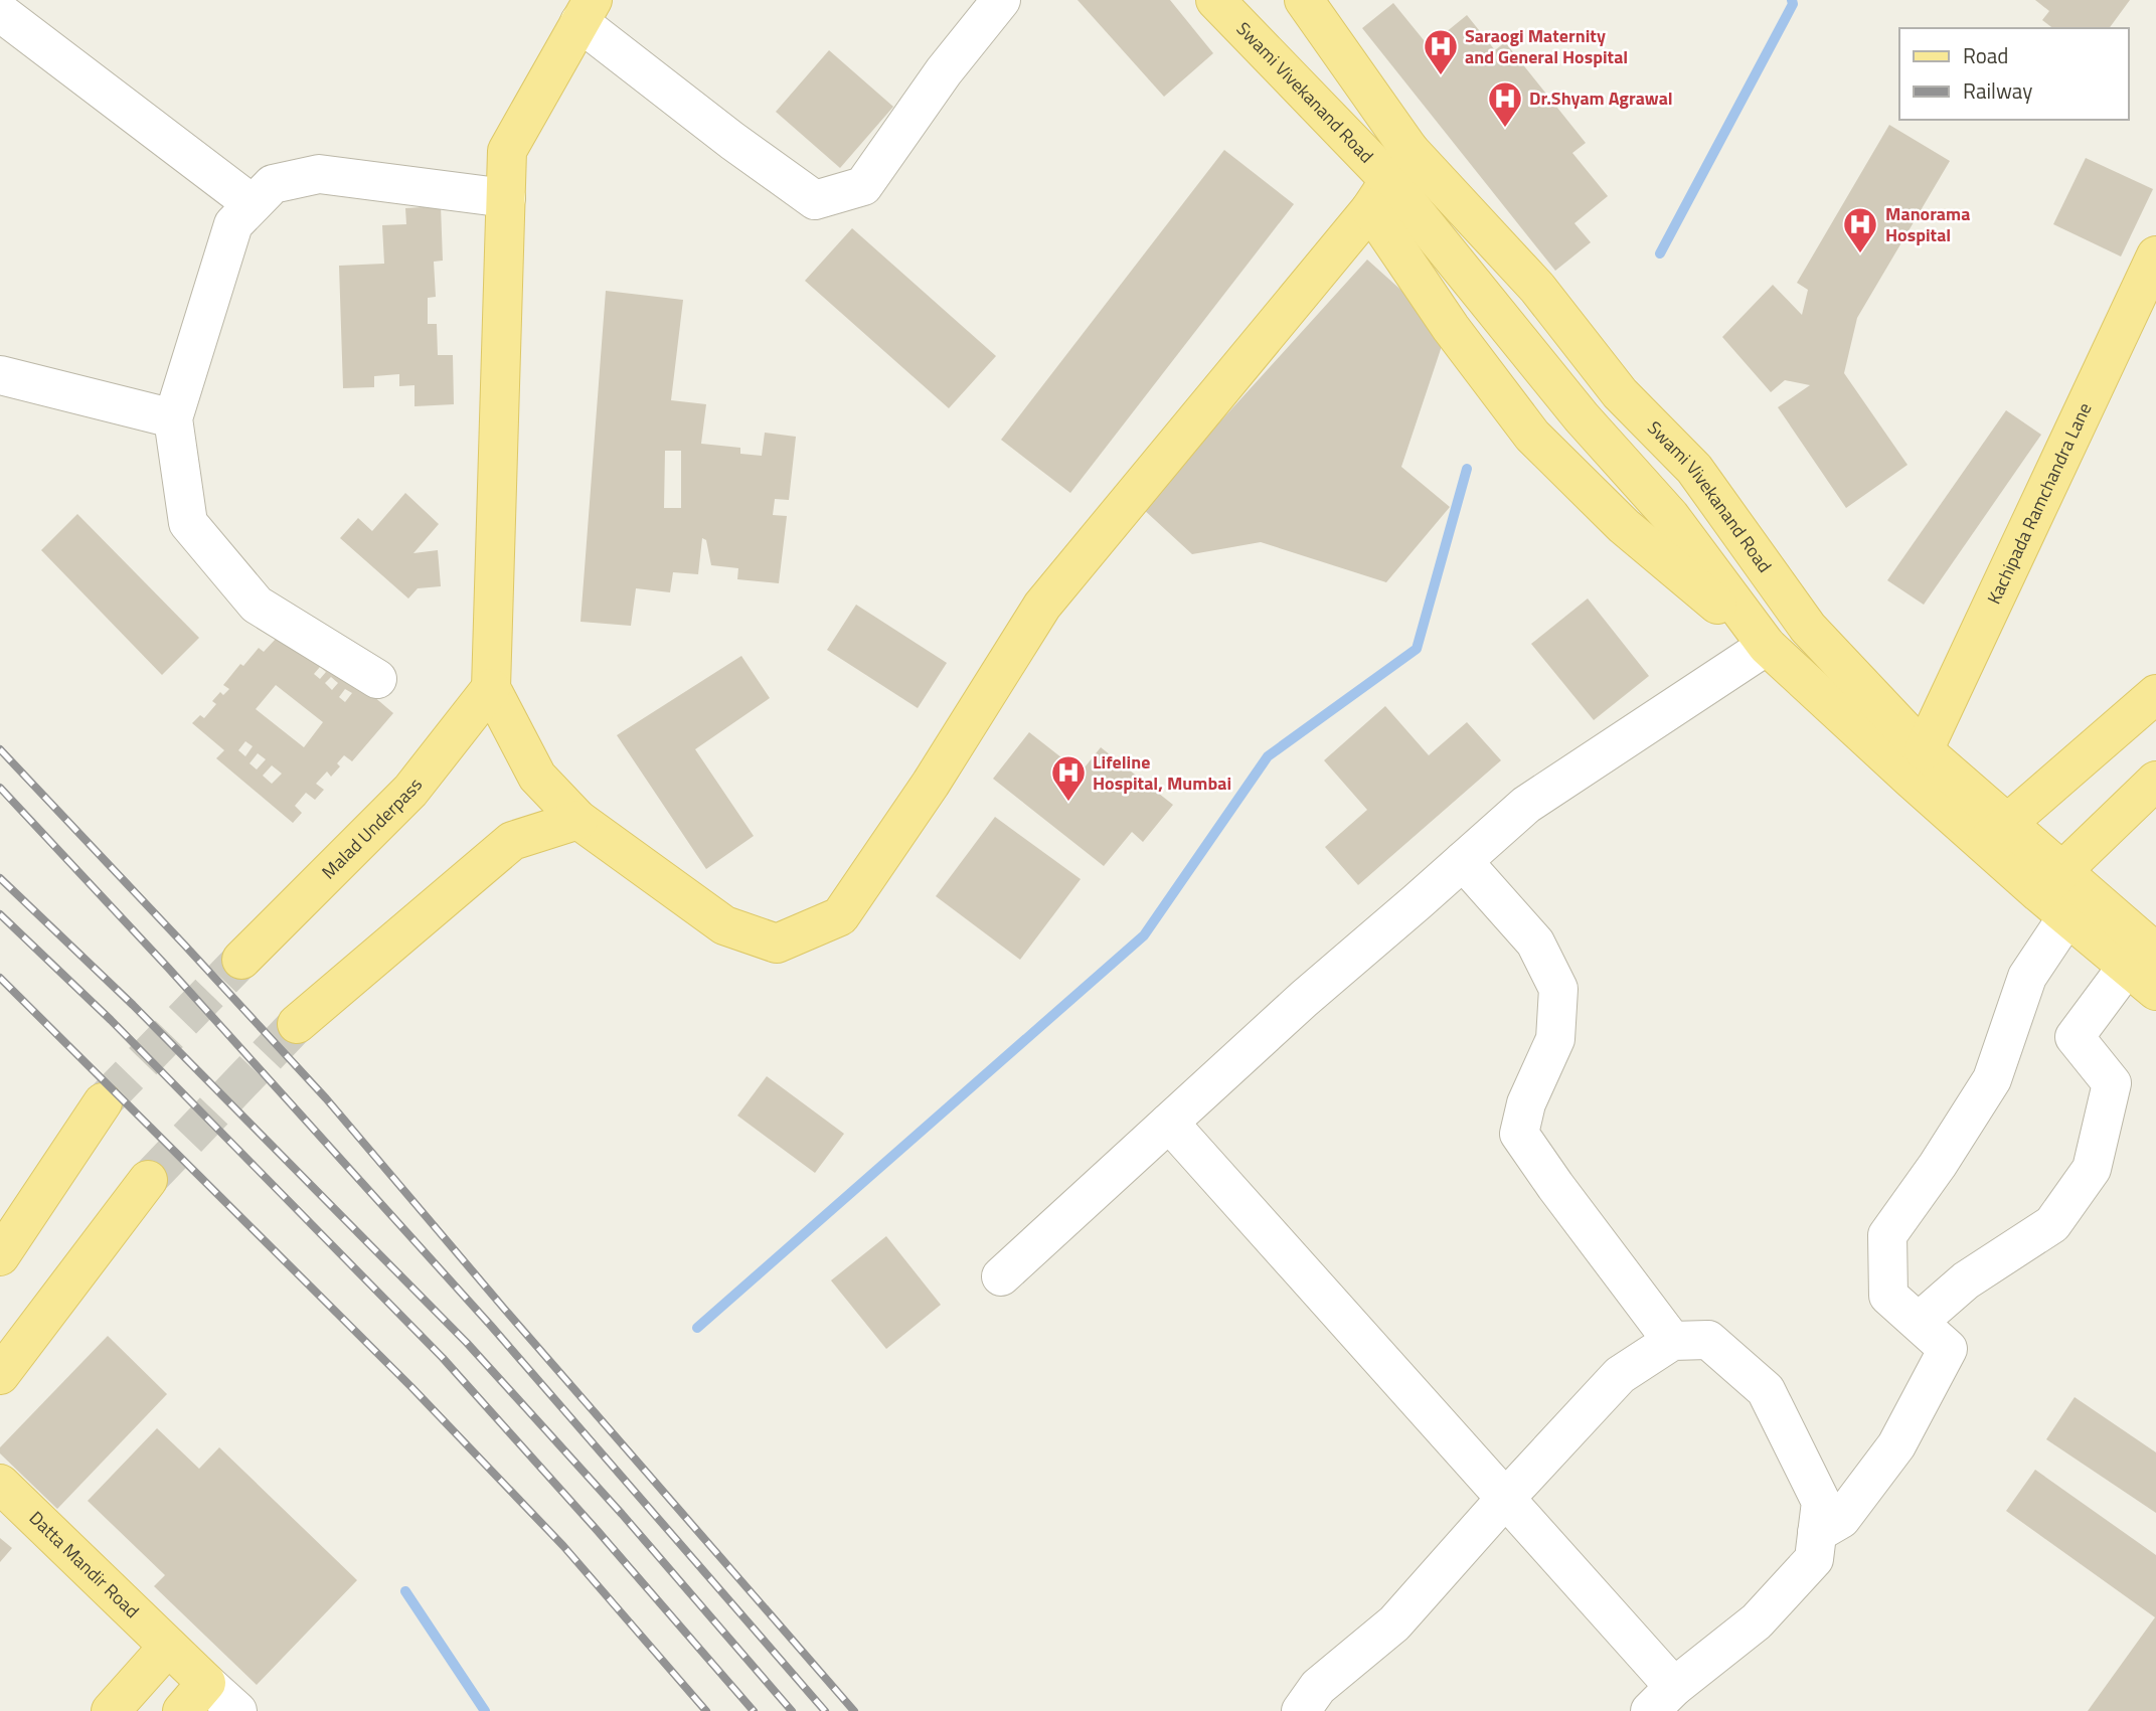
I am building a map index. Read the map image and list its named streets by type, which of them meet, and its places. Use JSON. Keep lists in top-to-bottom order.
{
  "streets": {
    "main road": [
      "Swami Vivekanand Road",
      "Kachipada Ramchandra Lane",
      "Malad Underpass",
      "Datta Mandir Road"
    ]
  },
  "crossings": [
    ["Swami Vivekanand Road", "Kachipada Ramchandra Lane"]
  ],
  "places": {
    "hospital": [
      "Saraogi Maternity and General Hospital",
      "Dr.Shyam Agrawal",
      "Manorama Hospital",
      "Lifeline Hospital, Mumbai"
    ]
  },
  "legend": ["Road", "Railway"]
}
